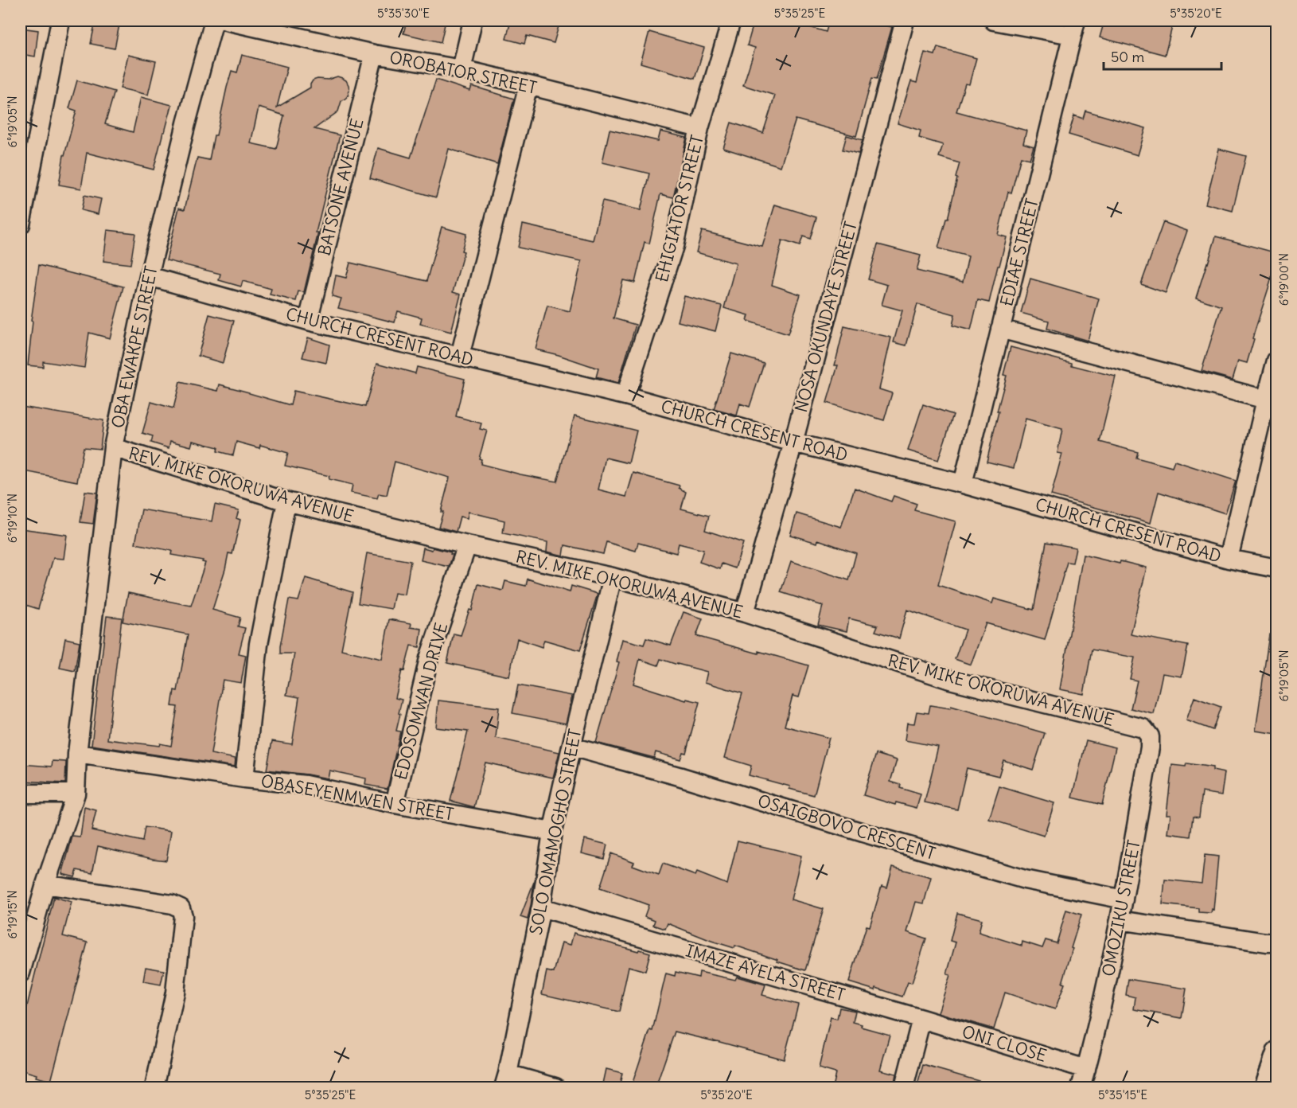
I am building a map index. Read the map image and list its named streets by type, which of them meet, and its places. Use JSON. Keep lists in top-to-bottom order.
{
  "streets": {
    "street": [
      "OROBATOR STREET",
      "BATSONE AVENUE",
      "EHIGIATOR STREET",
      "EDIAE STREET",
      "NOSA OKUNDAYE STREET",
      "CHURCH CRESENT ROAD",
      "OBA EWAKPE STREET",
      "REV. MIKE OKORUWA AVENUE",
      "EDOSOMWAN DRIVE",
      "OBASEYENMWEN STREET",
      "OSAIGBOVO CRESCENT",
      "SOLO OMAMOGHO STREET",
      "OMOZIKU STREET",
      "IMAZE AYELA STREET",
      "ONI CLOSE"
    ]
  },
  "crossings": [
    ["OROBATOR STREET", "BATSONE AVENUE"],
    ["OROBATOR STREET", "EHIGIATOR STREET"],
    ["BATSONE AVENUE", "CHURCH CRESENT ROAD"],
    ["EHIGIATOR STREET", "CHURCH CRESENT ROAD"],
    ["EDIAE STREET", "CHURCH CRESENT ROAD"],
    ["NOSA OKUNDAYE STREET", "CHURCH CRESENT ROAD"],
    ["NOSA OKUNDAYE STREET", "REV. MIKE OKORUWA AVENUE"],
    ["CHURCH CRESENT ROAD", "OBA EWAKPE STREET"],
    ["OBA EWAKPE STREET", "REV. MIKE OKORUWA AVENUE"],
    ["OBA EWAKPE STREET", "OBASEYENMWEN STREET"],
    ["REV. MIKE OKORUWA AVENUE", "EDOSOMWAN DRIVE"],
    ["REV. MIKE OKORUWA AVENUE", "SOLO OMAMOGHO STREET"],
    ["REV. MIKE OKORUWA AVENUE", "OMOZIKU STREET"],
    ["EDOSOMWAN DRIVE", "OBASEYENMWEN STREET"],
    ["OBASEYENMWEN STREET", "SOLO OMAMOGHO STREET"],
    ["OSAIGBOVO CRESCENT", "SOLO OMAMOGHO STREET"],
    ["OSAIGBOVO CRESCENT", "OMOZIKU STREET"],
    ["SOLO OMAMOGHO STREET", "IMAZE AYELA STREET"],
    ["OMOZIKU STREET", "ONI CLOSE"],
    ["IMAZE AYELA STREET", "ONI CLOSE"]
  ],
  "scale_bar": "50 m",
  "coordinates": [
    "5°35'30\"E",
    "5°35'25\"E",
    "5°35'20\"E",
    "6°19'05\"N",
    "6°19'00\"N",
    "6°19'10\"N",
    "6°19'15\"N",
    "5°35'15\"E"
  ]
}
